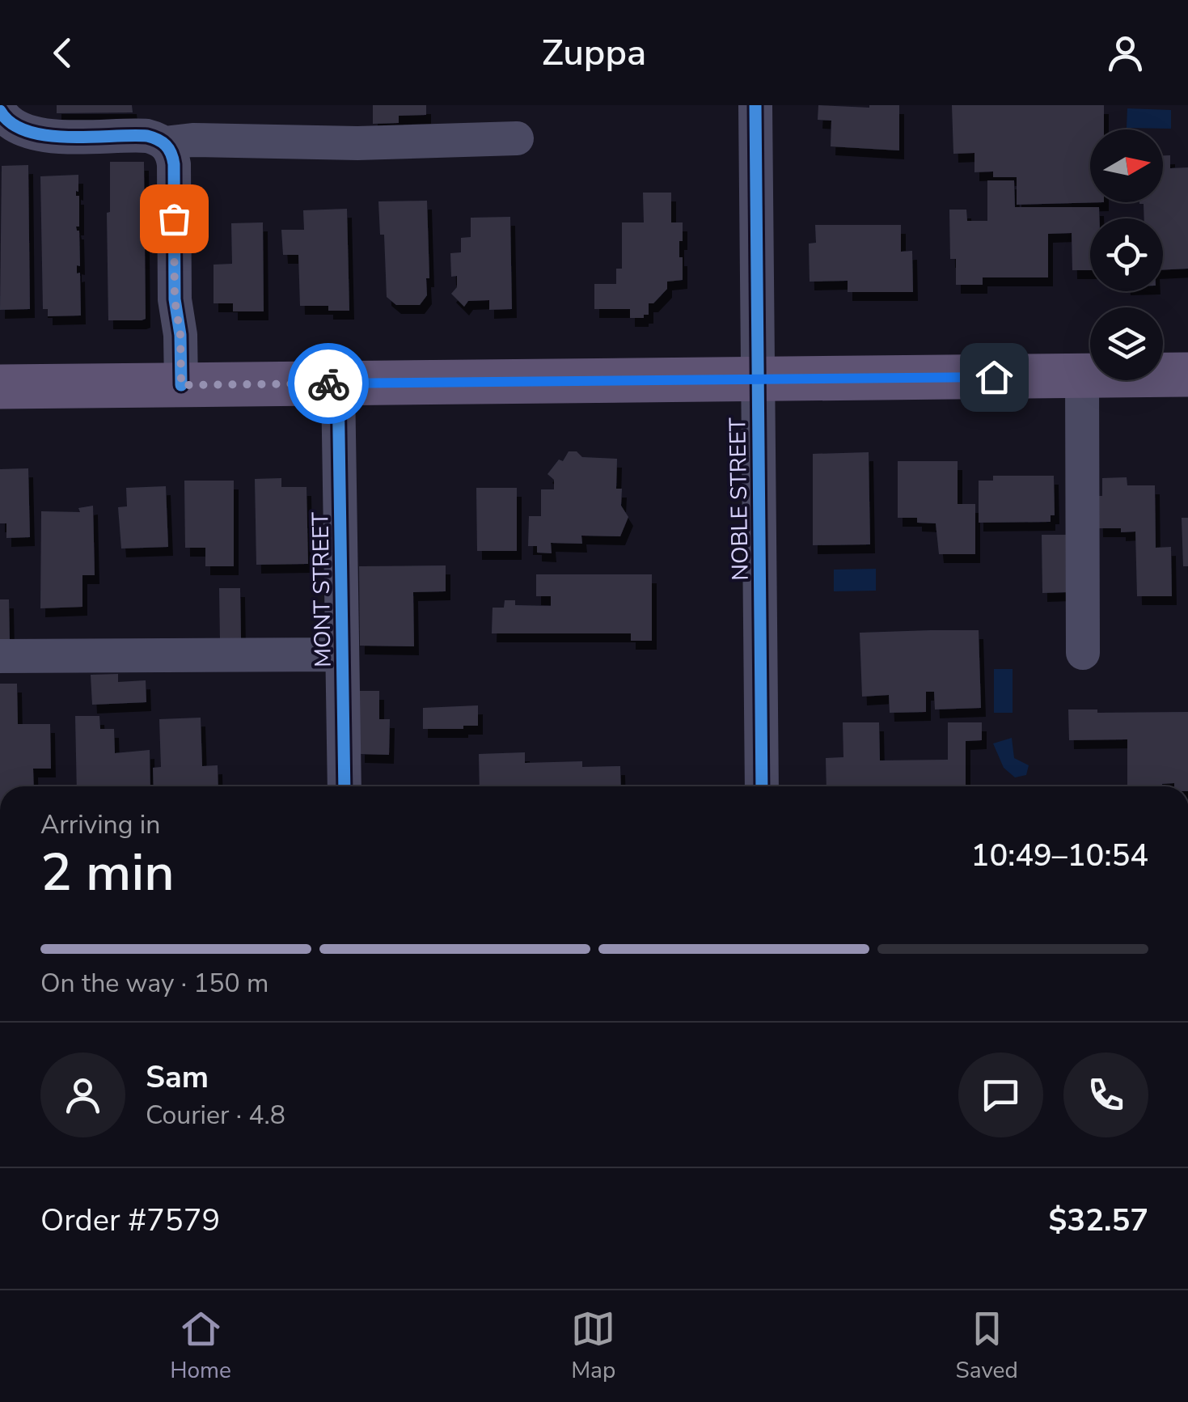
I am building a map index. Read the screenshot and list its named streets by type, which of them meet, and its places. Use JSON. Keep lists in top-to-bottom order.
{
  "streets": {
    "street": ["NOBLE STREET", "MONT STREET"]
  },
  "north": "right",
  "page": {
    "header": "Zuppa",
    "heading": ["2 min", "Arriving in", "10:49–10:54"],
    "panel": [
      "Sam",
      "Courier · 4.8",
      "Order #7579",
      "$32.57"
    ],
    "bar": "On the way · 150 m",
    "tabs": ["Home", "Map", "Saved"]
  }
}
